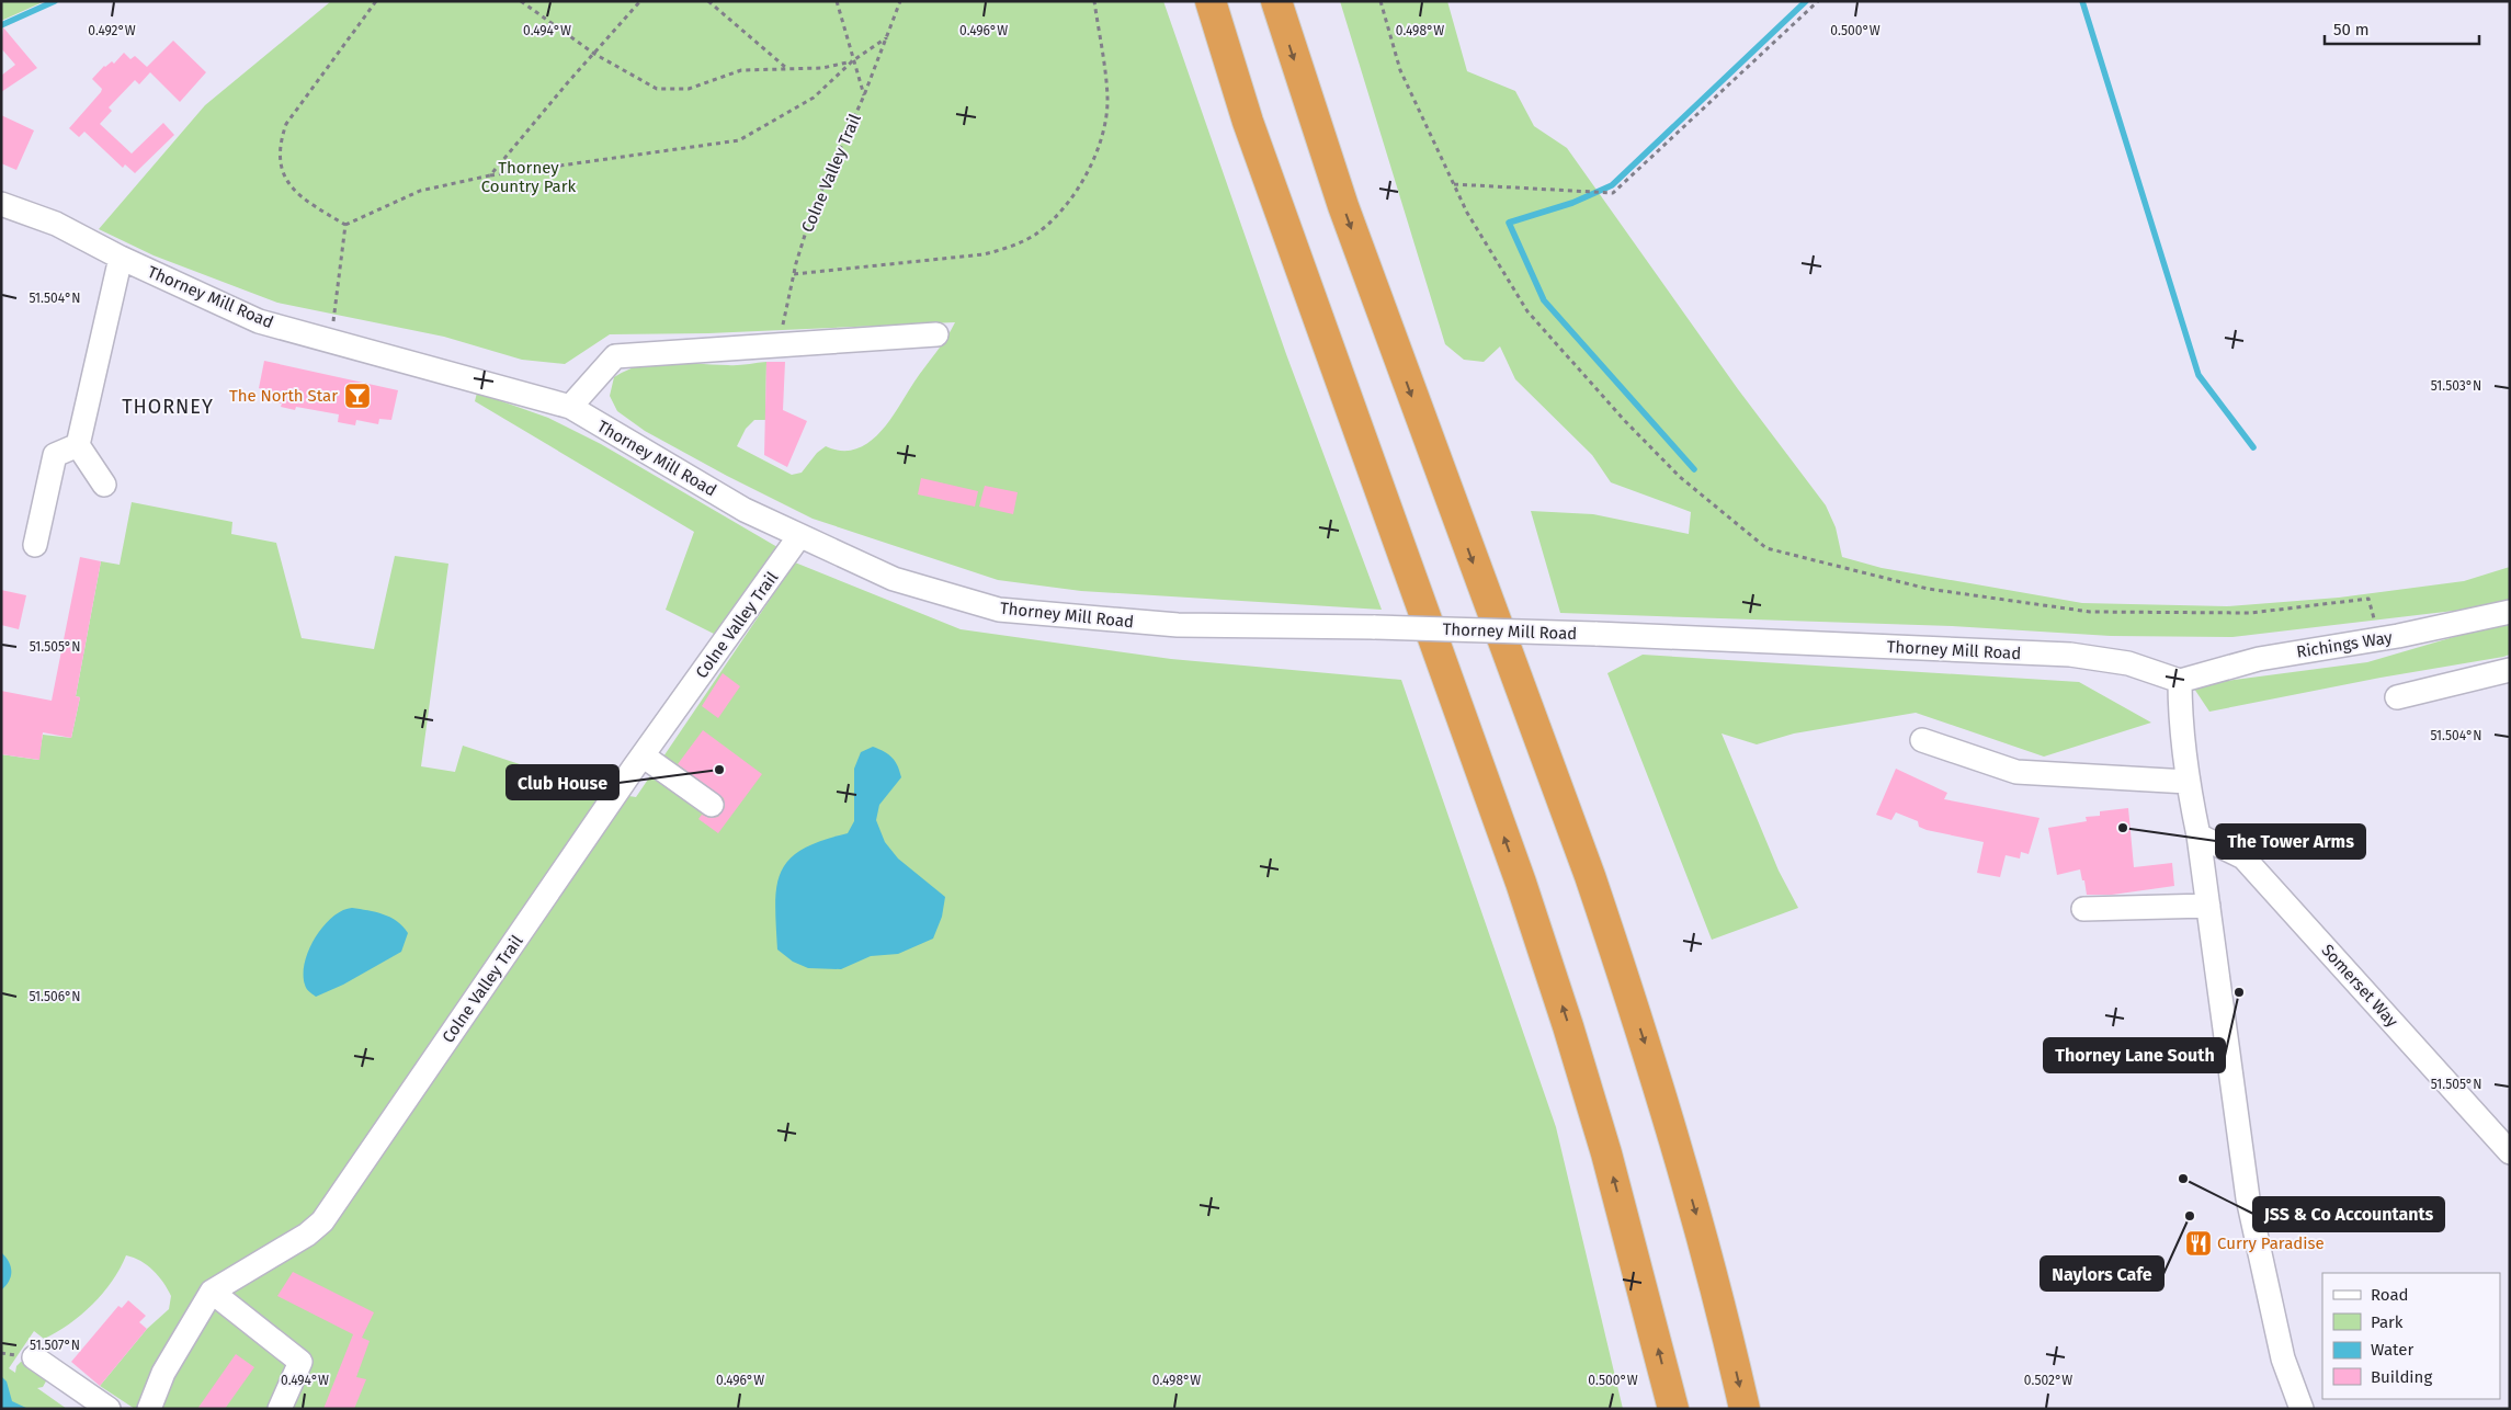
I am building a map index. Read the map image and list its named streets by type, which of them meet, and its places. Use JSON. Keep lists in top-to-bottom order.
{
  "streets": {
    "street": [
      "Colne Valley Trail",
      "Thorney Mill Road",
      "Richings Way",
      "Somerset Way"
    ]
  },
  "crossings": [
    ["Colne Valley Trail", "Thorney Mill Road"],
    ["Thorney Mill Road", "Richings Way"]
  ],
  "districts": ["THORNEY"],
  "parks": ["Thorney Country Park"],
  "places": {
    "bar": ["The North Star"],
    "other": [
      "Club House",
      "The Tower Arms",
      "Thorney Lane South",
      "JSS & Co Accountants",
      "Naylors Cafe"
    ],
    "restaurant": ["Curry Paradise"]
  },
  "legend": [
    "Road",
    "Park",
    "Water",
    "Building"
  ],
  "scale_bar": "50 m",
  "coordinates": [
    "0.492°W",
    "0.494°W",
    "0.496°W",
    "0.498°W",
    "0.500°W",
    "51.504°N",
    "51.503°N",
    "51.505°N",
    "51.506°N",
    "51.507°N",
    "0.502°W"
  ]
}
